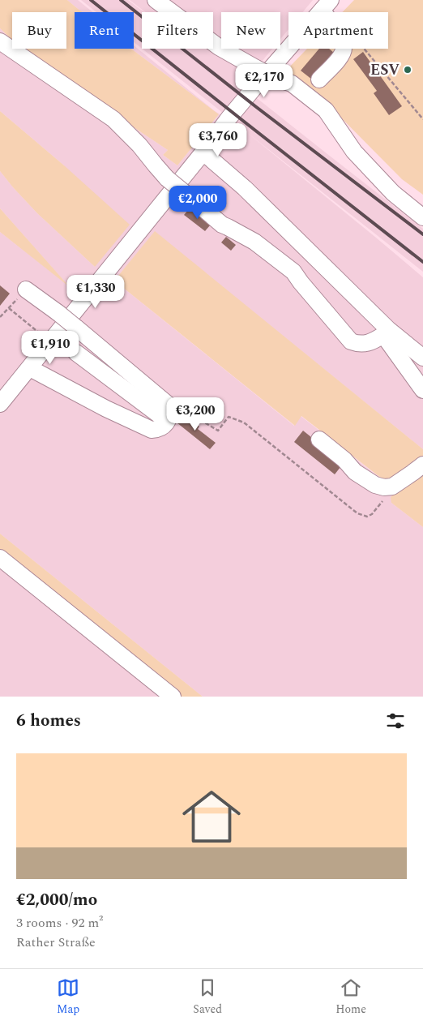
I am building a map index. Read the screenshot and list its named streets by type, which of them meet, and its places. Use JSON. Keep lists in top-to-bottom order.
{
  "places": ["ESV"],
  "page": {
    "chip": [
      "Buy",
      "Rent",
      "Filters",
      "New",
      "Apartment"
    ],
    "price": [
      "€2,170",
      "€3,760",
      "€2,000",
      "€1,330",
      "€1,910",
      "€3,200"
    ],
    "heading": "6 homes",
    "list": [
      {
        "name": "€2,000/mo",
        "note": "3 rooms · 92 m² · Rather Straße"
      }
    ],
    "tabs": ["Map", "Saved", "Home"]
  }
}
